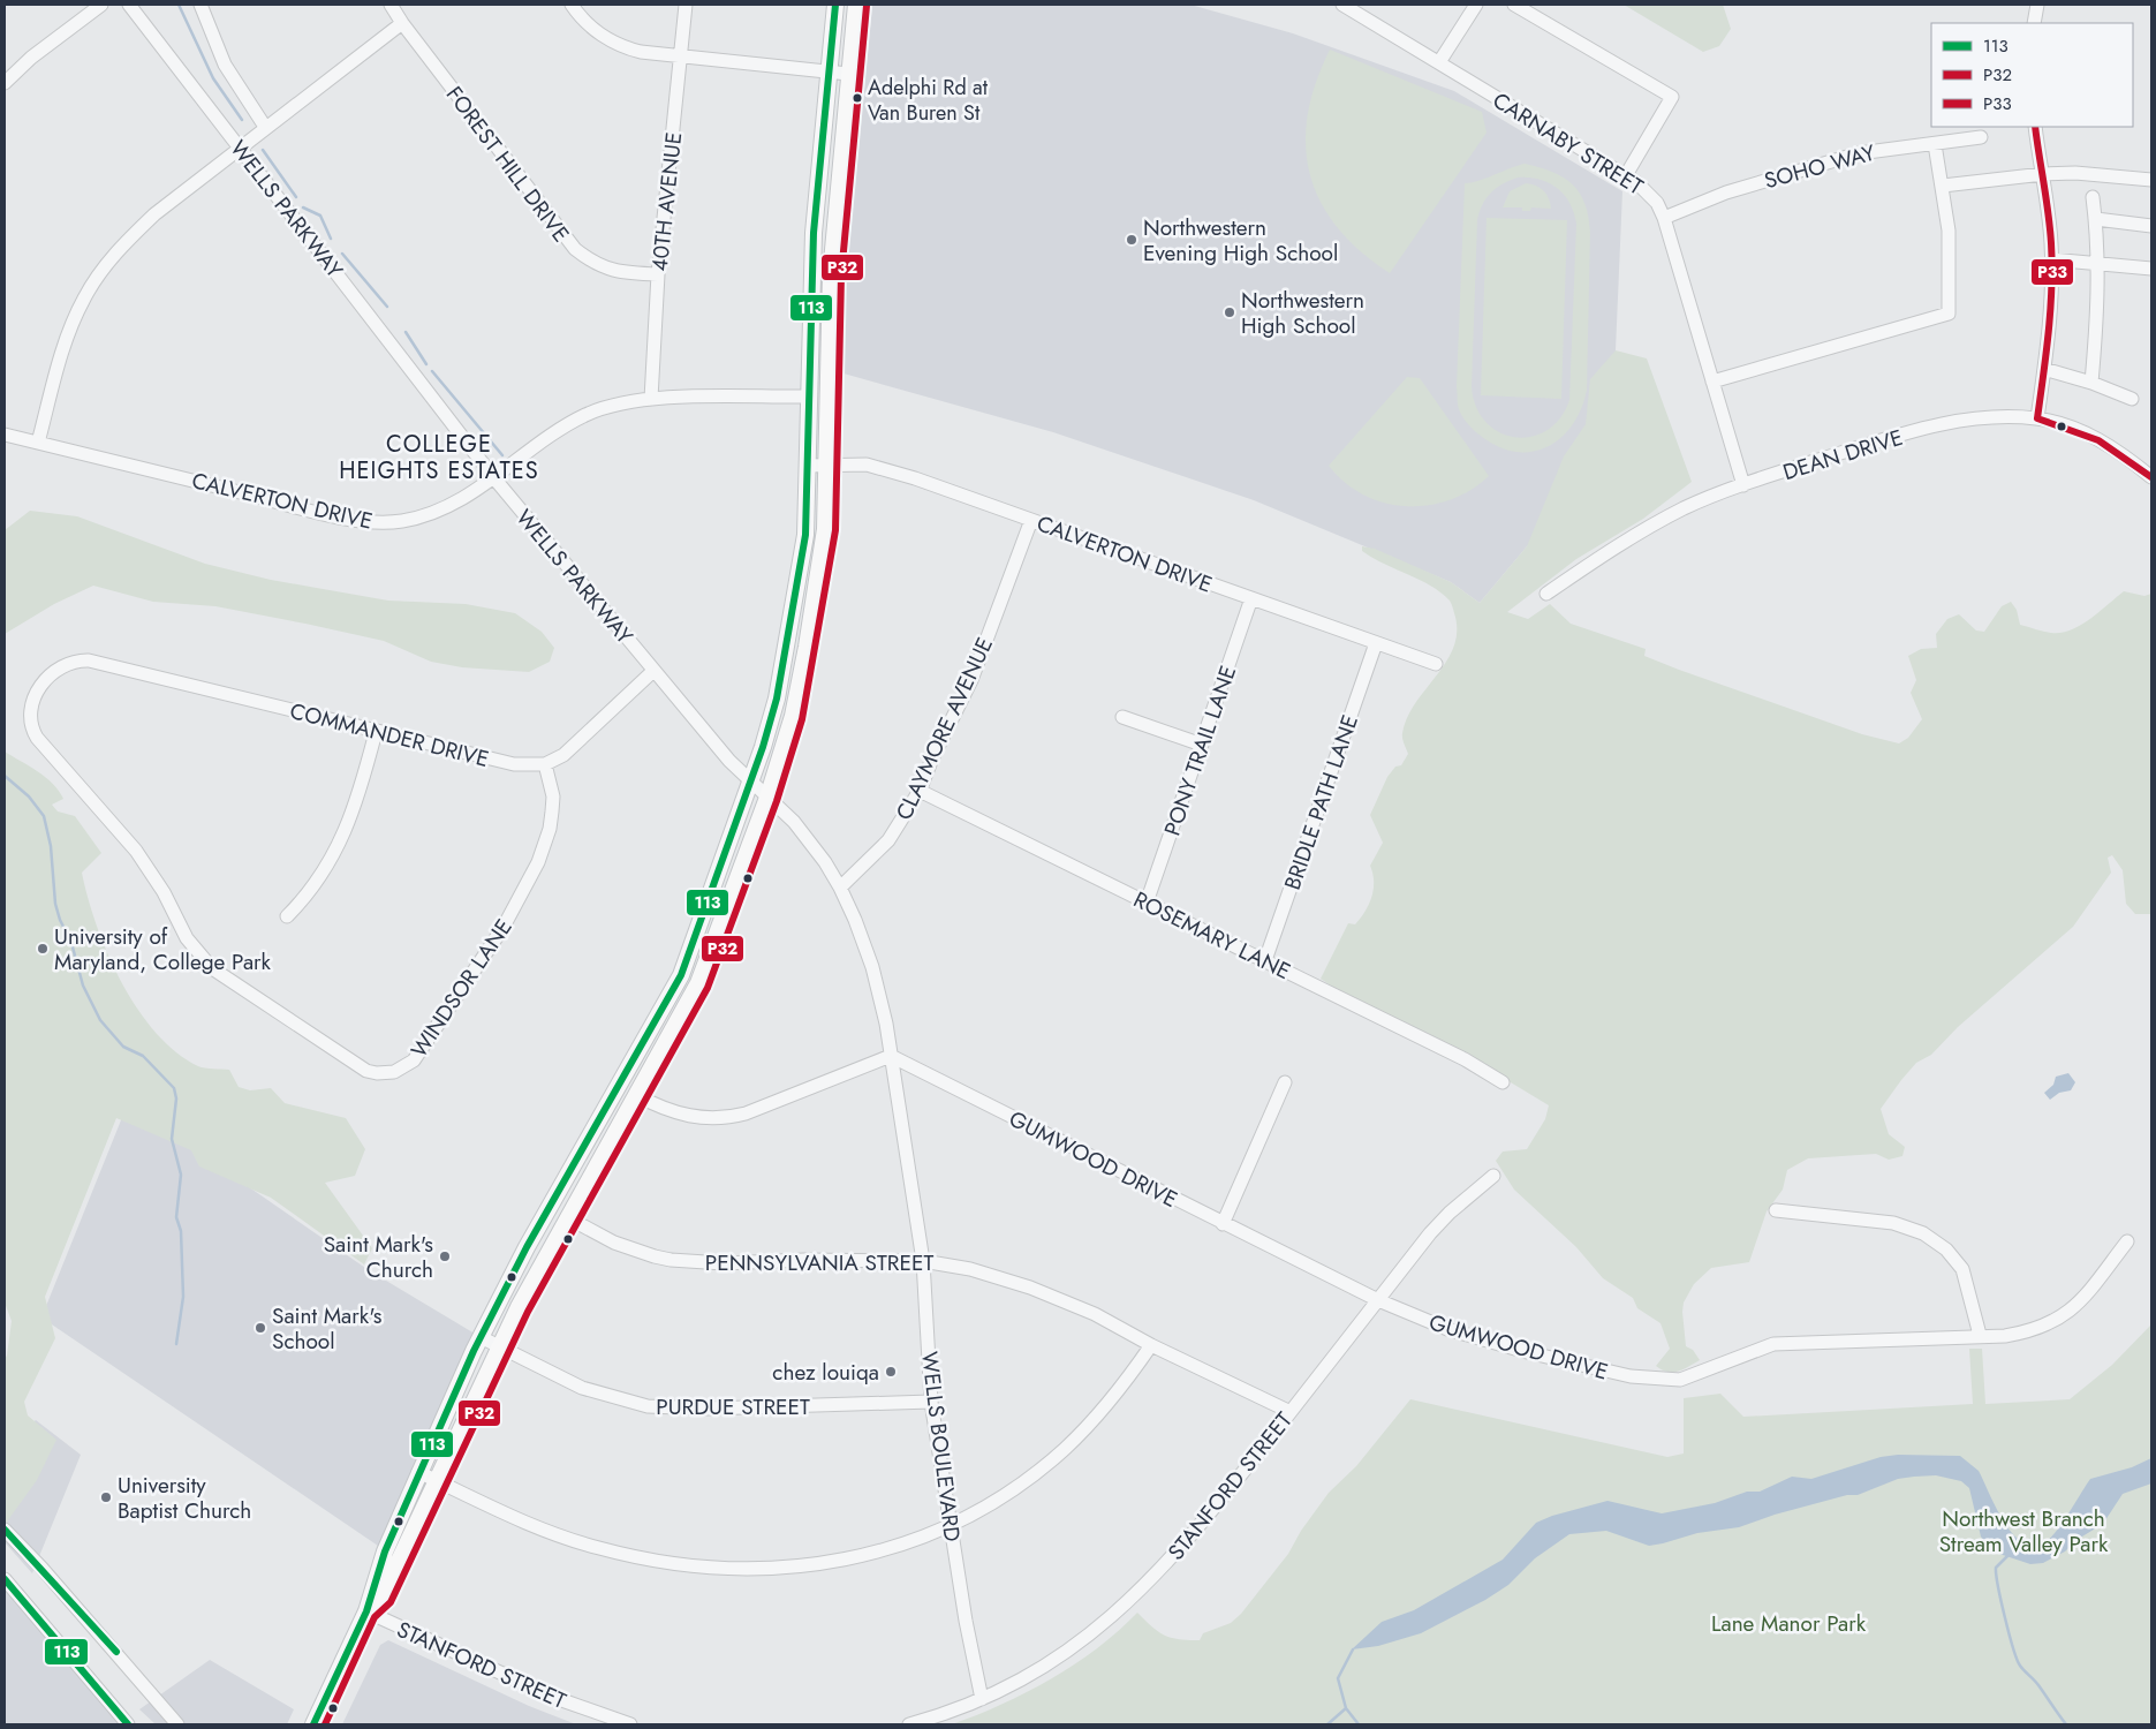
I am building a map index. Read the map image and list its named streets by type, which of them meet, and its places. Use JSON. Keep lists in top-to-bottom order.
{
  "streets": {
    "street": [
      "CARNABY STREET",
      "FOREST HILL DRIVE",
      "SOHO WAY",
      "40TH AVENUE",
      "WELLS PARKWAY",
      "DEAN DRIVE",
      "CALVERTON DRIVE",
      "CLAYMORE AVENUE",
      "COMMANDER DRIVE",
      "PONY TRAIL LANE",
      "BRIDLE PATH LANE",
      "ROSEMARY LANE",
      "WINDSOR LANE",
      "GUMWOOD DRIVE",
      "PENNSYLVANIA STREET",
      "PURDUE STREET",
      "WELLS BOULEVARD",
      "STANFORD STREET"
    ]
  },
  "crossings": [
    ["CARNABY STREET", "SOHO WAY"],
    ["CARNABY STREET", "DEAN DRIVE"],
    ["FOREST HILL DRIVE", "40TH AVENUE"],
    ["40TH AVENUE", "CALVERTON DRIVE"],
    ["WELLS PARKWAY", "CALVERTON DRIVE"],
    ["WELLS PARKWAY", "CLAYMORE AVENUE"],
    ["WELLS PARKWAY", "GUMWOOD DRIVE"],
    ["WELLS PARKWAY", "WELLS BOULEVARD"],
    ["CALVERTON DRIVE", "CLAYMORE AVENUE"],
    ["CALVERTON DRIVE", "PONY TRAIL LANE"],
    ["CALVERTON DRIVE", "BRIDLE PATH LANE"],
    ["CLAYMORE AVENUE", "ROSEMARY LANE"],
    ["COMMANDER DRIVE", "WINDSOR LANE"],
    ["PONY TRAIL LANE", "ROSEMARY LANE"],
    ["BRIDLE PATH LANE", "ROSEMARY LANE"],
    ["GUMWOOD DRIVE", "WELLS BOULEVARD"],
    ["GUMWOOD DRIVE", "STANFORD STREET"],
    ["PENNSYLVANIA STREET", "WELLS BOULEVARD"],
    ["PENNSYLVANIA STREET", "STANFORD STREET"],
    ["PURDUE STREET", "WELLS BOULEVARD"],
    ["WELLS BOULEVARD", "STANFORD STREET"]
  ],
  "districts": ["COLLEGE HEIGHTS ESTATES"],
  "parks": ["Northwest Branch Stream Valley Park", "Lane Manor Park"],
  "places": [
    "Adelphi Rd at Van Buren St",
    "Northwestern Evening High School",
    "Northwestern High School",
    "University of Maryland, College Park",
    "Saint Mark's Church",
    "Saint Mark's School",
    "chez louiqa",
    "University Baptist Church"
  ],
  "lines": ["transit line 113", "transit line P32", "transit line P33"],
  "legend": ["113", "P32", "P33"]
}
